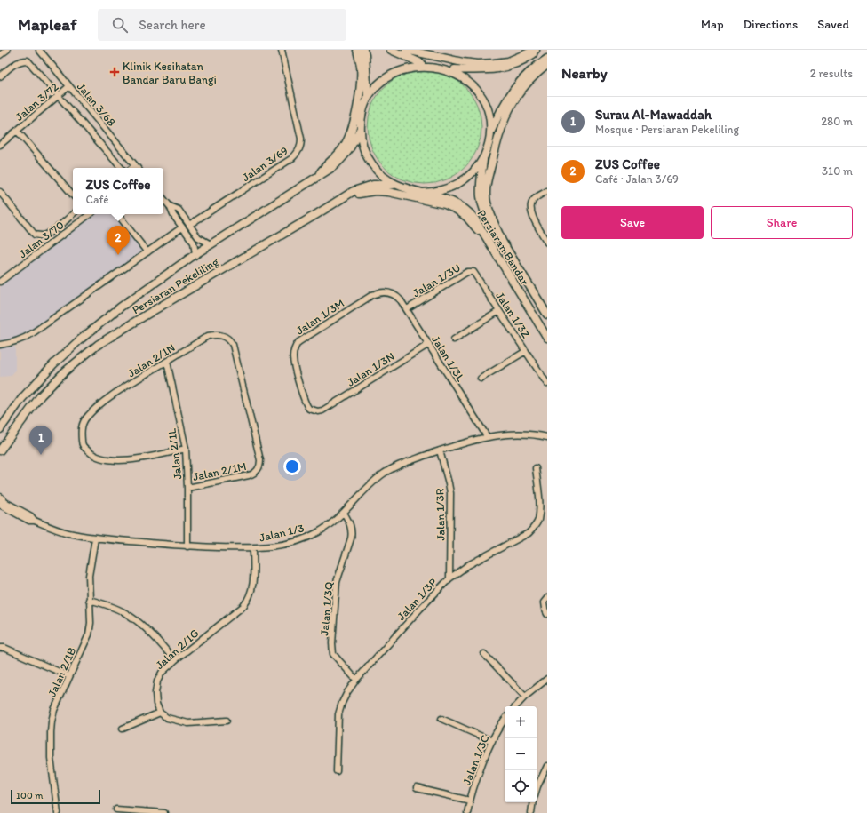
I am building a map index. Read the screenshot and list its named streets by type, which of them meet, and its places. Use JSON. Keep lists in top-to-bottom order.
{
  "streets": {
    "main road": ["Persiaran Bandar", "Persiaran Pekeliling"],
    "street": [
      "Jalan 3/72",
      "Jalan 3/68",
      "Jalan 3/69",
      "Jalan 3/70",
      "Jalan 1/3U",
      "Jalan 1/3Z",
      "Jalan 1/3M",
      "Jalan 1/3L",
      "Jalan 2/1N",
      "Jalan 1/3N",
      "Jalan 2/1L",
      "Jalan 2/1M",
      "Jalan 1/3R",
      "Jalan 1/3",
      "Jalan 1/3P",
      "Jalan 1/3Q",
      "Jalan 2/1G",
      "Jalan 2/1B",
      "Jalan 1/3C"
    ]
  },
  "crossings": [
    ["Jalan 3/72", "Jalan 3/68"],
    ["Jalan 1/3U", "Jalan 1/3Z"],
    ["Jalan 1/3U", "Jalan 1/3L"],
    ["Jalan 1/3M", "Jalan 1/3L"],
    ["Jalan 1/3M", "Jalan 1/3N"],
    ["Jalan 1/3L", "Jalan 1/3N"],
    ["Jalan 1/3L", "Jalan 1/3"],
    ["Jalan 2/1N", "Jalan 2/1L"],
    ["Jalan 2/1N", "Jalan 2/1M"],
    ["Jalan 2/1L", "Jalan 2/1M"],
    ["Jalan 2/1L", "Jalan 1/3"],
    ["Jalan 1/3R", "Jalan 1/3"],
    ["Jalan 1/3R", "Jalan 1/3P"],
    ["Jalan 1/3", "Jalan 1/3Q"],
    ["Jalan 1/3", "Jalan 2/1G"],
    ["Jalan 1/3", "Jalan 2/1B"],
    ["Jalan 1/3P", "Jalan 1/3Q"]
  ],
  "places": {
    "health": ["Klinik Kesihatan Bandar Baru Bangi"]
  },
  "scale_bar": "100 m",
  "page": {
    "header": "Mapleaf",
    "search": "Search here",
    "nav": ["Map", "Directions", "Saved"],
    "heading": ["Nearby", "2 results"],
    "list": [
      {
        "mark": "1",
        "name": "Surau Al-Mawaddah",
        "note": "Mosque · Persiaran Pekeliling",
        "value": "280 m"
      },
      {
        "mark": "2",
        "name": "ZUS Coffee",
        "note": "Café · Jalan 3/69",
        "value": "310 m"
      }
    ],
    "popup": ["ZUS Coffee", "Café"],
    "buttons": ["Save", "Share"],
    "pins": ["2", "1"],
    "map_buttons": ["+", "−"],
    "scale": "100 m"
  }
}
